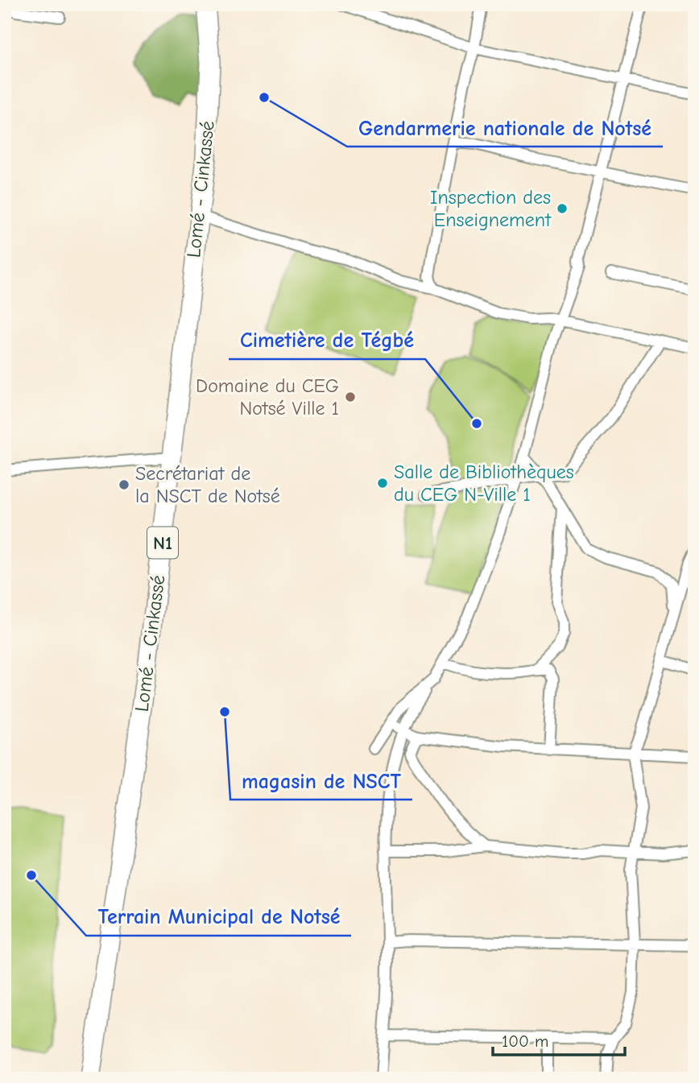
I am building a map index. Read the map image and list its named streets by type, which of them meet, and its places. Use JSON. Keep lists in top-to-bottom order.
{
  "streets": {
    "highway": ["Lomé - Cinkassé", "N1"]
  },
  "places": [
    "Gendarmerie nationale de Notsé",
    "Inspection des Enseignement",
    "Domaine du CEG Notsé Ville 1",
    "Cimetière de Tégbé",
    "Salle de Bibliothèques du CEG N-Ville 1",
    "Secrétariat de la NSCT de Notsé",
    "magasin de NSCT",
    "Terrain Municipal de Notsé"
  ],
  "scale_bar": "100 m"
}
